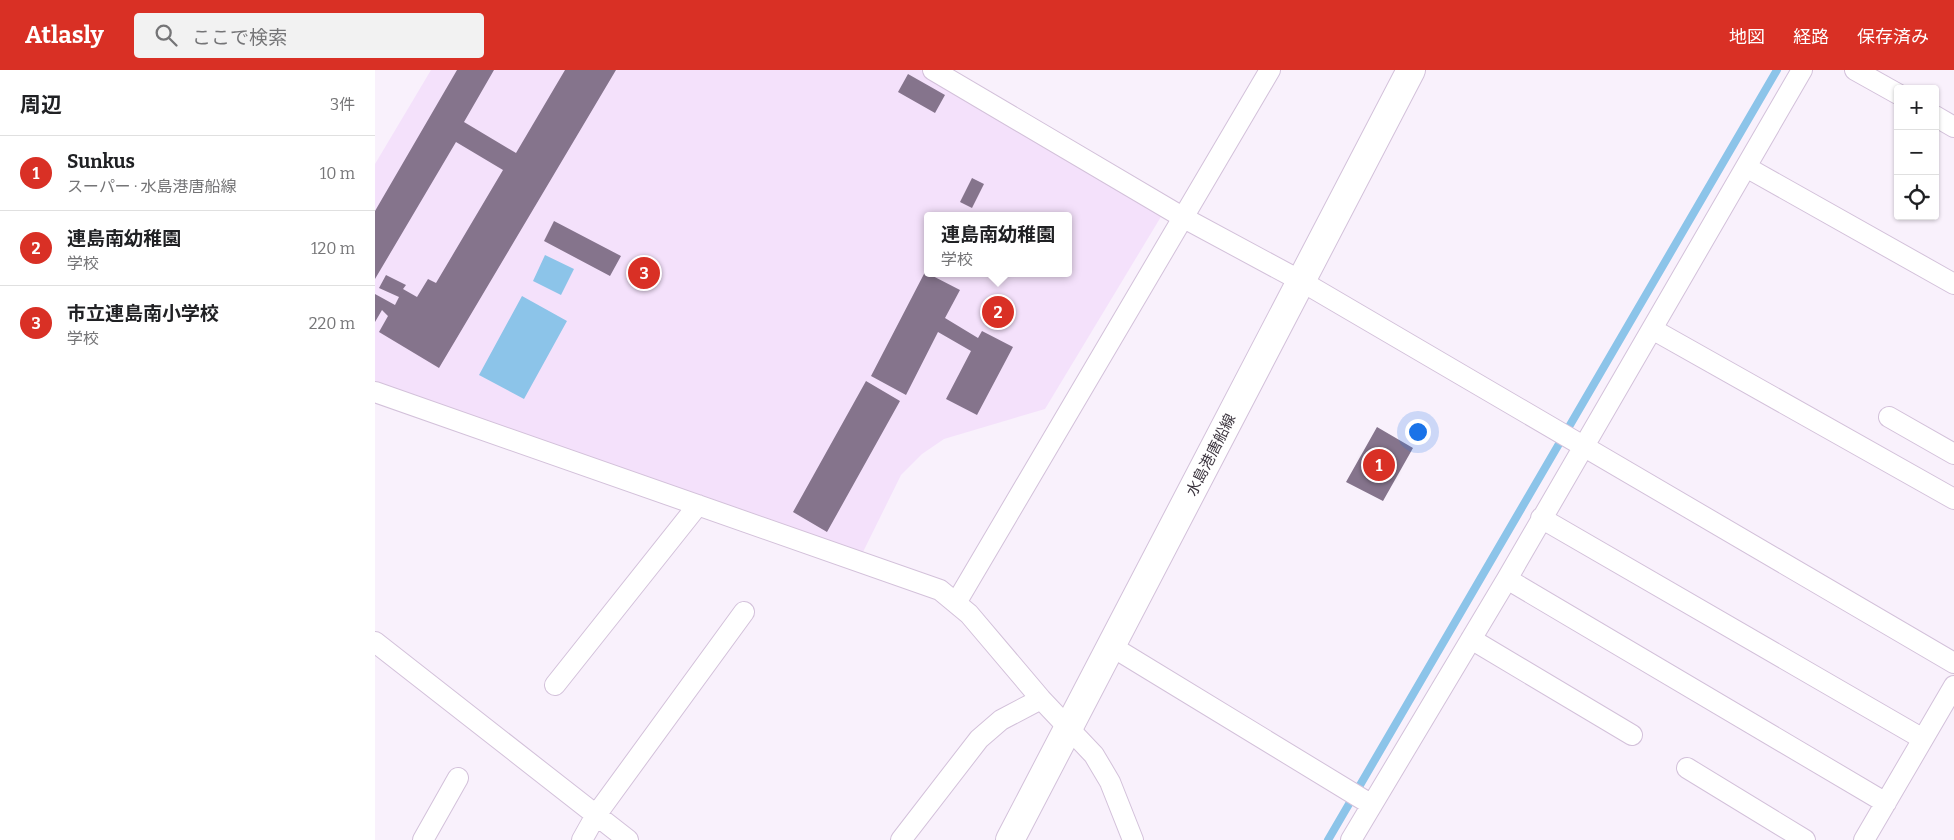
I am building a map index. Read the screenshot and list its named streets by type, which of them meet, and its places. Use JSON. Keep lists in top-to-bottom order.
{
  "streets": {
    "main road": ["水島港唐船線"]
  },
  "page": {
    "header": "Atlasly",
    "search": "ここで検索",
    "nav": ["地図", "経路", "保存済み"],
    "heading": ["周辺", "3件"],
    "map_buttons": ["+", "−"],
    "list": [
      {
        "mark": "1",
        "name": "Sunkus",
        "note": "スーパー · 水島港唐船線",
        "value": "10 m"
      },
      {
        "mark": "2",
        "name": "連島南幼稚園",
        "note": "学校",
        "value": "120 m"
      },
      {
        "mark": "3",
        "name": "市立連島南小学校",
        "note": "学校",
        "value": "220 m"
      }
    ],
    "popup": ["連島南幼稚園", "学校"],
    "pins": ["3", "2", "1"]
  }
}
